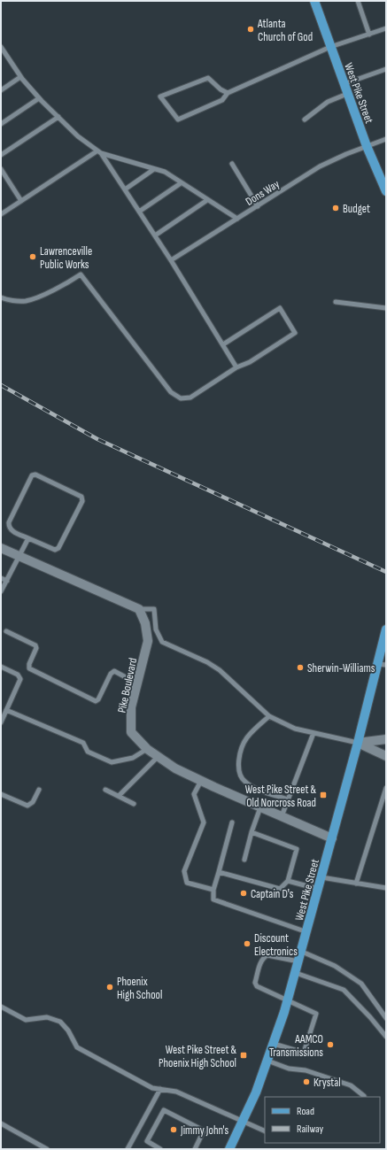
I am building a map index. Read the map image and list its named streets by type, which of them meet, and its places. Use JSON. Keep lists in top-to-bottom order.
{
  "streets": {
    "main road": ["West Pike Street"],
    "street": ["Pike Boulevard"],
    "lane": ["Dons Way"]
  },
  "crossings": [
    ["West Pike Street", "Dons Way"],
    ["West Pike Street", "Pike Boulevard"]
  ],
  "places": {
    "other": [
      "Atlanta Church of God",
      "Budget",
      "Lawrenceville Public Works",
      "Sherwin-Williams",
      "Captain D's",
      "Discount Electronics",
      "Phoenix High School",
      "AAMCO Transmissions",
      "Krystal",
      "Jimmy John's"
    ],
    "transit": ["West Pike Street & Old Norcross Road", "West Pike Street & Phoenix High School"]
  },
  "legend": ["Road", "Railway"]
}
